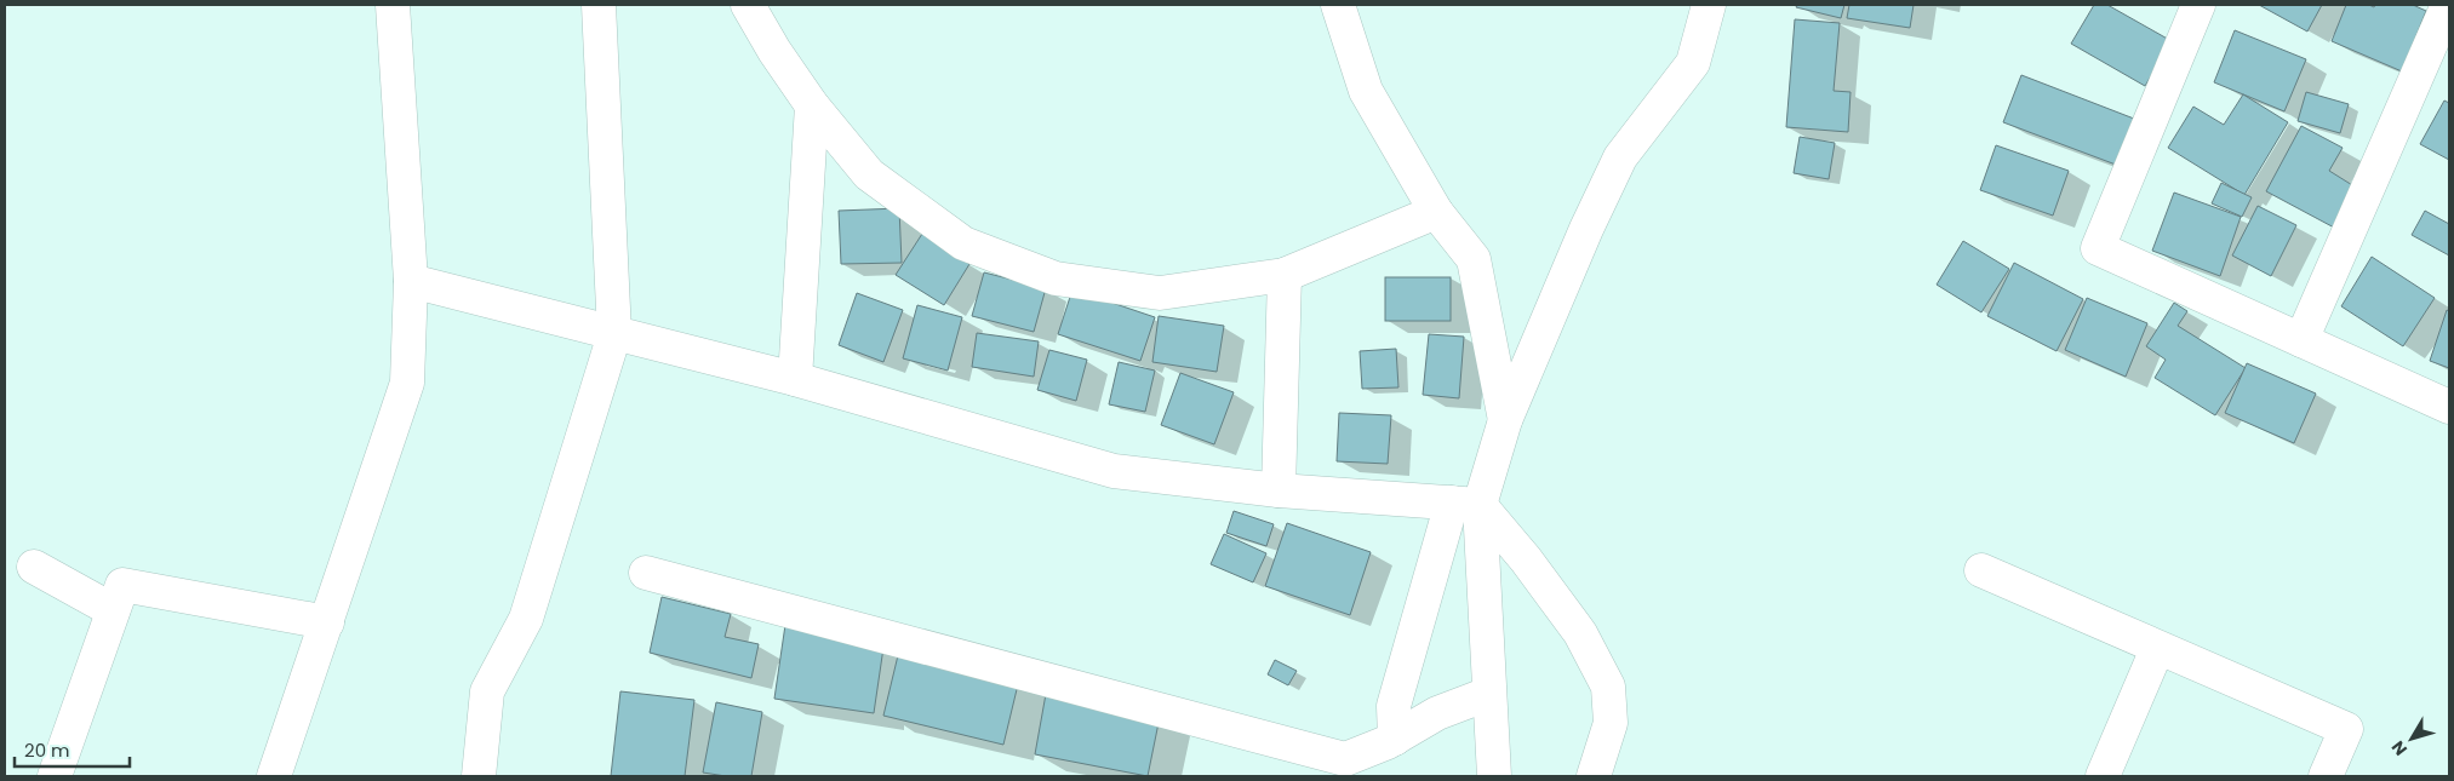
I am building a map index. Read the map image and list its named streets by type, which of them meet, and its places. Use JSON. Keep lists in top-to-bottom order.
{
  "scale_bar": "20 m",
  "north": "bottom left"
}
